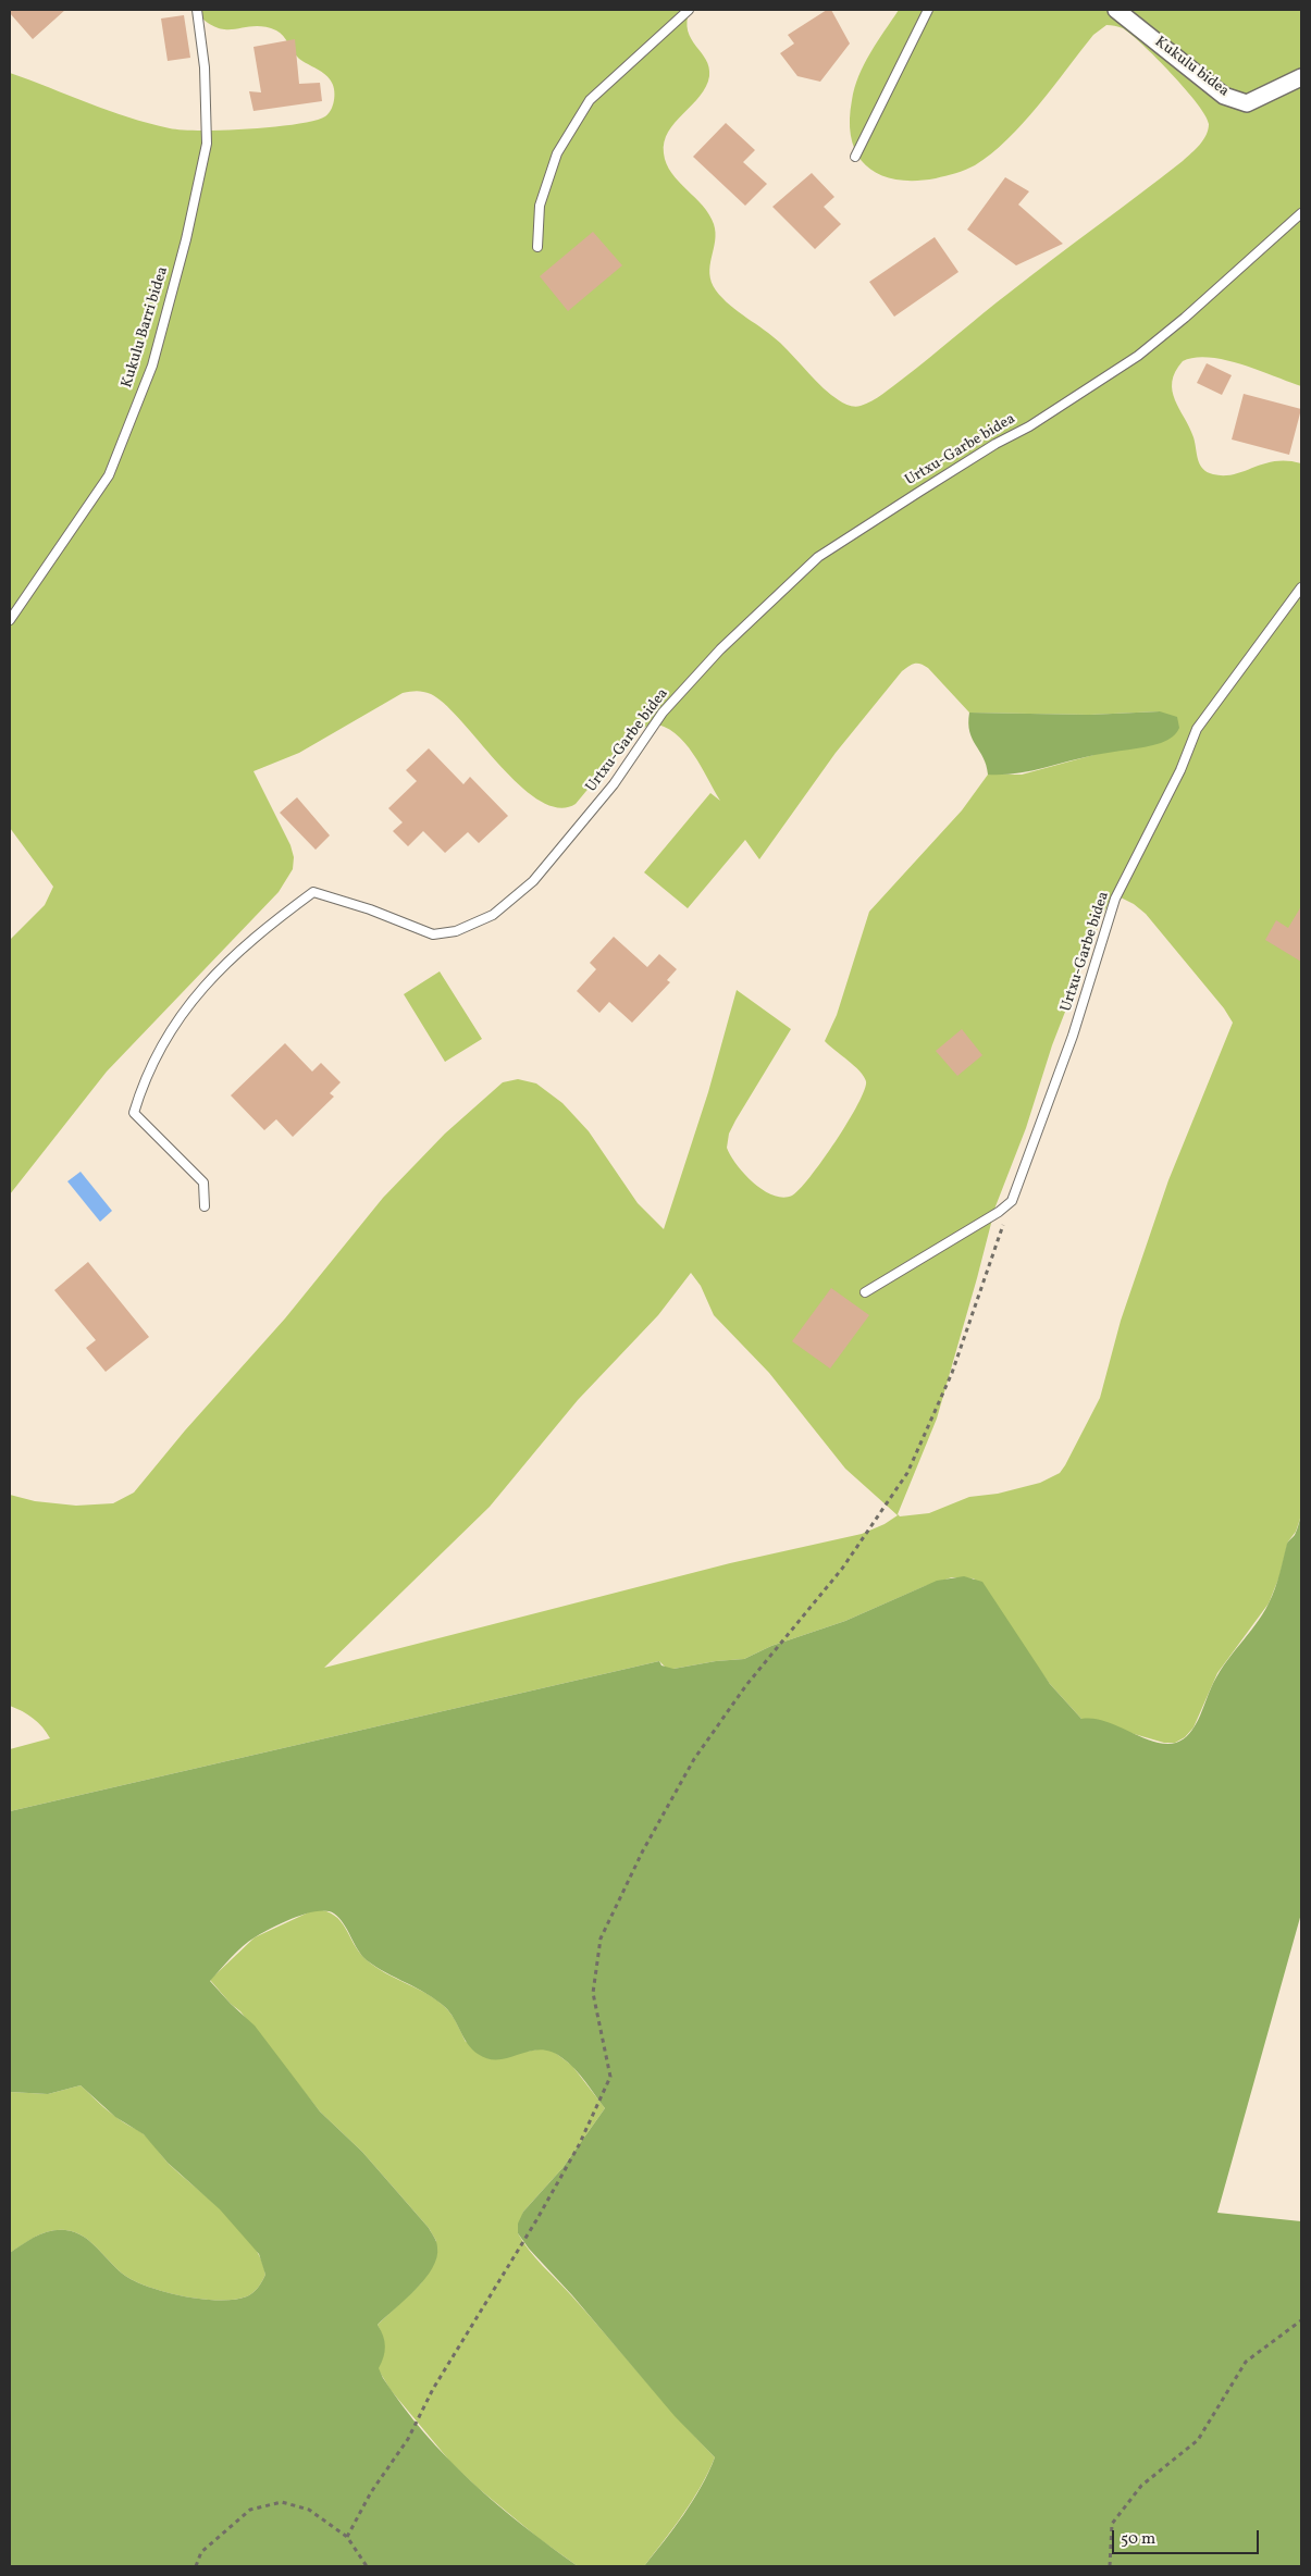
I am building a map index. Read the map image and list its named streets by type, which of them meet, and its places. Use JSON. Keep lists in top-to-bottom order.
{
  "streets": {
    "street": ["Kukulu bidea"],
    "lane": ["Kukulu Barri bidea", "Urtxu-Garbe bidea"]
  },
  "scale_bar": "50 m"
}
